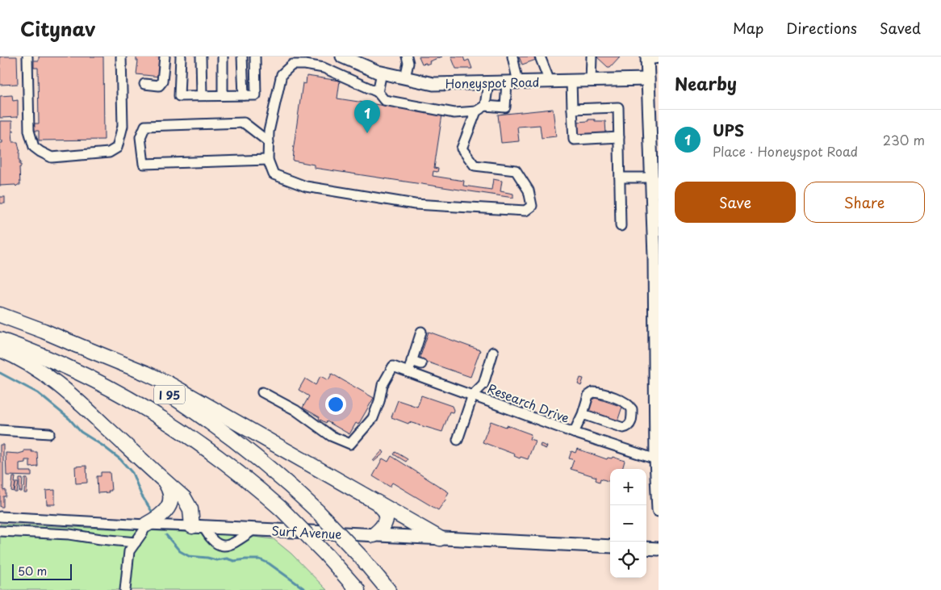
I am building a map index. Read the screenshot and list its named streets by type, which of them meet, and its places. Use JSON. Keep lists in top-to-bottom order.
{
  "streets": {
    "highway": ["I 95"],
    "main road": ["Honeyspot Road", "Surf Avenue"],
    "street": ["Research Drive"]
  },
  "scale_bar": "50 m",
  "page": {
    "header": "Citynav",
    "nav": ["Map", "Directions", "Saved"],
    "heading": "Nearby",
    "pins": "1",
    "list": [
      {
        "mark": "1",
        "name": "UPS",
        "note": "Place · Honeyspot Road",
        "value": "230 m"
      }
    ],
    "buttons": ["Save", "Share"],
    "map_buttons": ["+", "−"],
    "scale": "50 m"
  }
}
